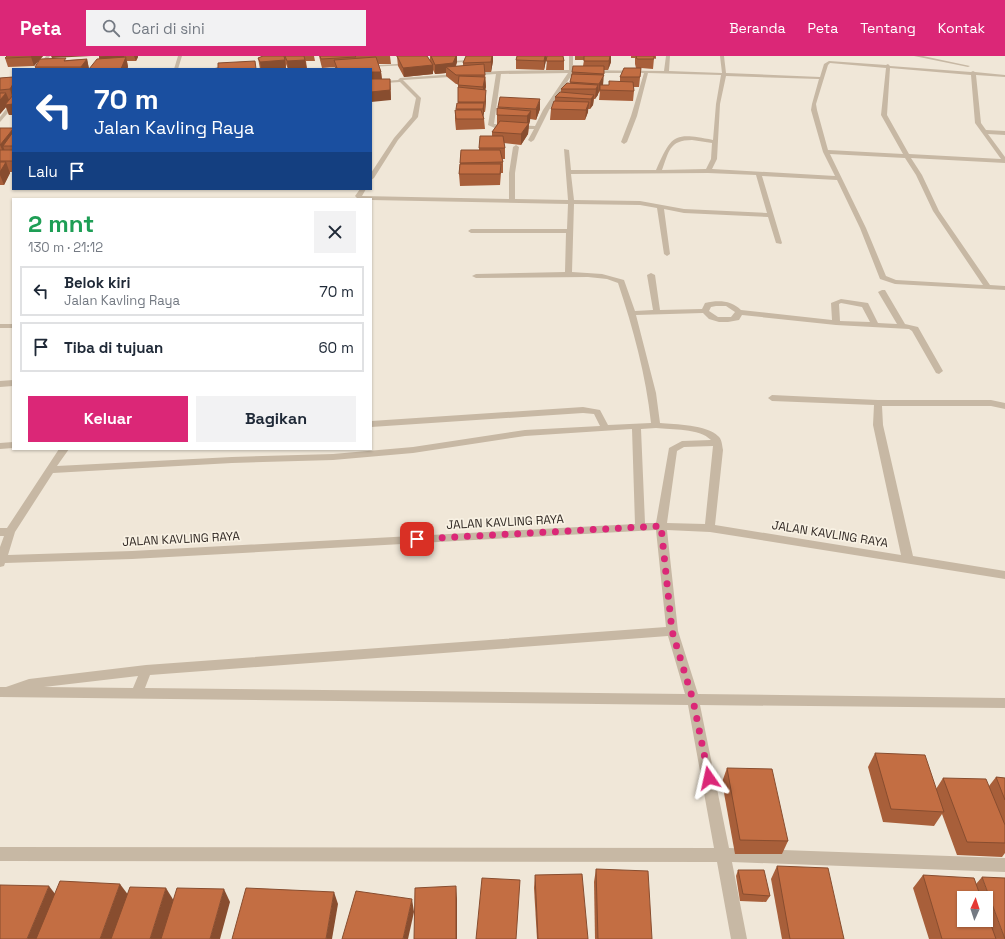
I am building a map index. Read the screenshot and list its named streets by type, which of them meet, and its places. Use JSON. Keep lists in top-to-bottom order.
{
  "streets": {
    "street": ["JALAN KAVLING RAYA"]
  },
  "north": "top",
  "page": {
    "header": "Peta",
    "search": "Cari di sini",
    "nav": [
      "Beranda",
      "Peta",
      "Tentang",
      "Kontak"
    ],
    "turn": ["70 m", "Jalan Kavling Raya"],
    "then": "Lalu",
    "heading": ["2 mnt", "130 m · 21:12"],
    "list": [
      {
        "name": "Belok kiri",
        "note": "Jalan Kavling Raya",
        "value": "70 m"
      },
      {
        "name": "Tiba di tujuan",
        "value": "60 m"
      }
    ],
    "buttons": ["Keluar", "Bagikan"]
  }
}
